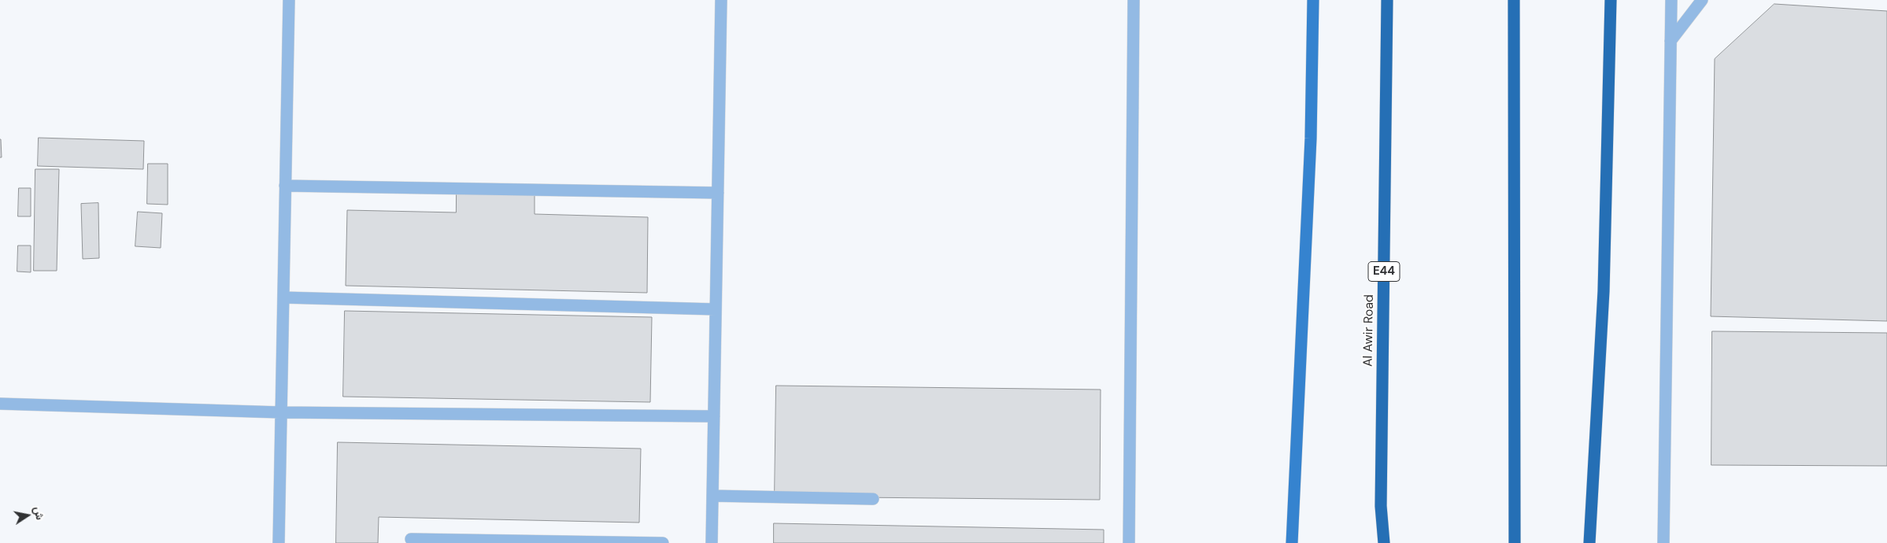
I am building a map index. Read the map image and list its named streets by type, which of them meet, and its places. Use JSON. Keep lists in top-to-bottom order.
{
  "streets": {
    "highway": ["E44", "Al Awir Road"]
  },
  "north": "right"
}
